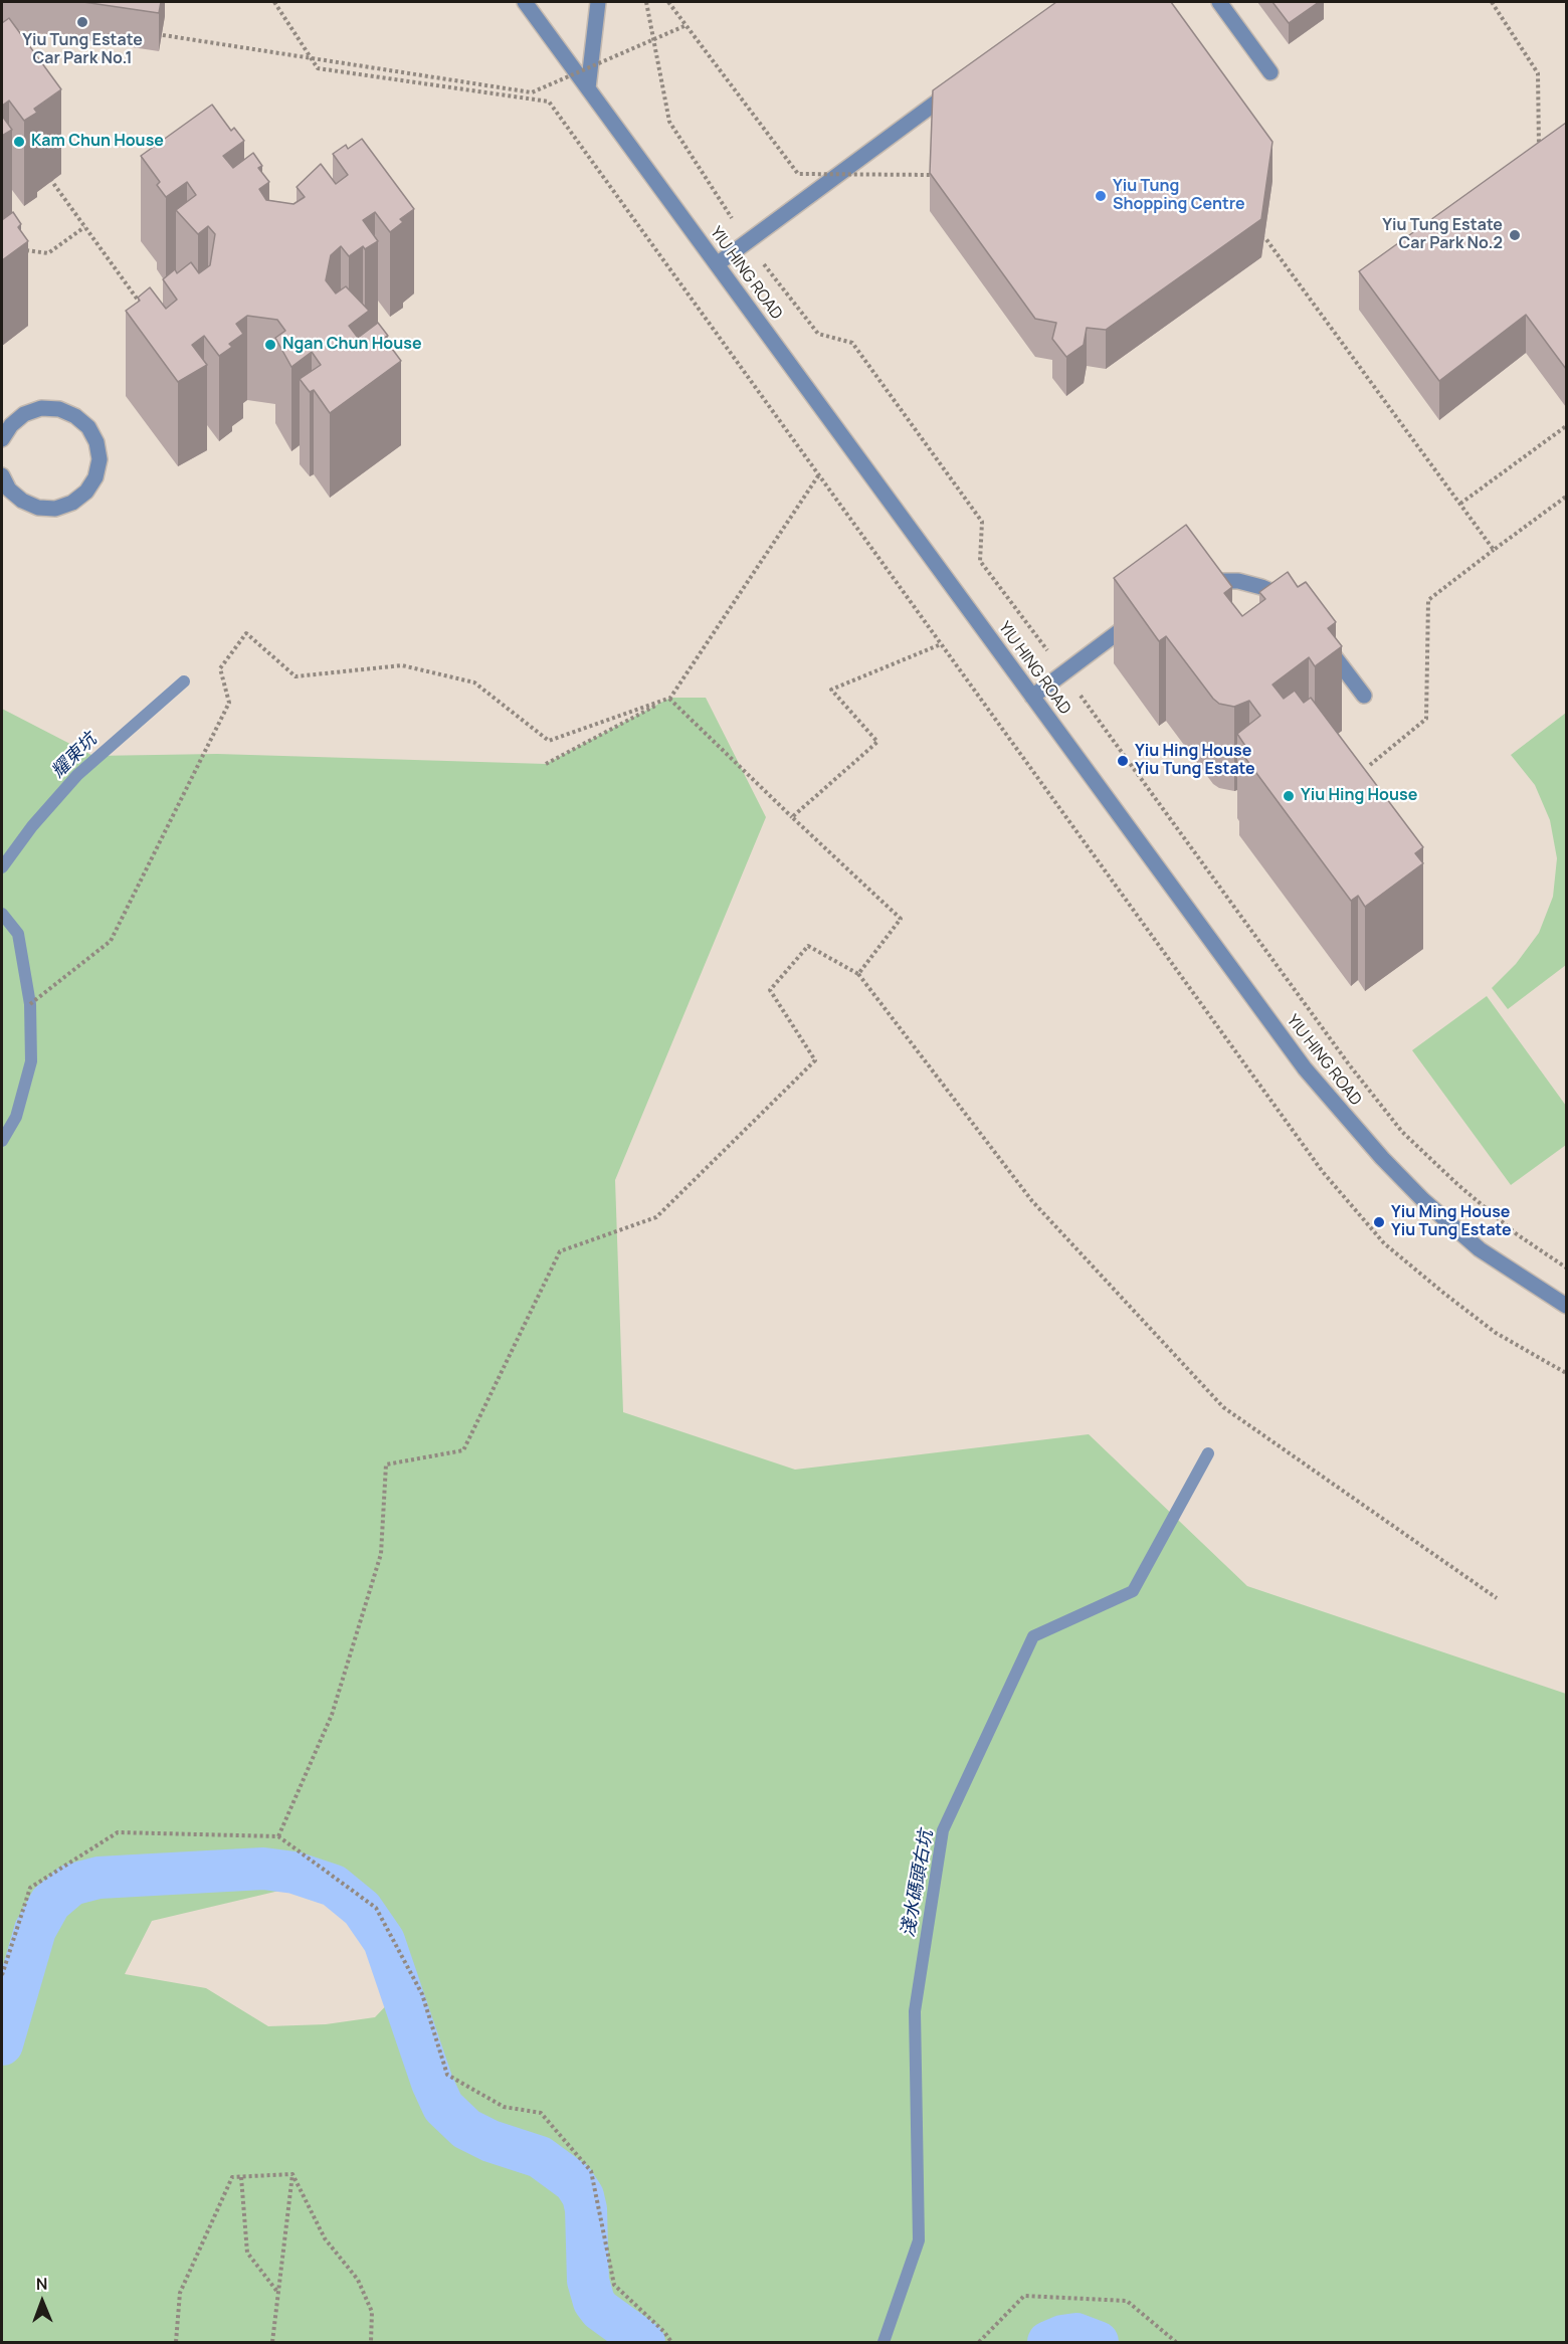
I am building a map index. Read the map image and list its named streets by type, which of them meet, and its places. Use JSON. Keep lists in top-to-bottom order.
{
  "streets": {
    "street": ["YIU HING ROAD"]
  },
  "water": ["耀東坑", "淺水碼頭右坑"],
  "places": [
    "Yiu Tung Estate Car Park No.1",
    "Kam Chun House",
    "Yiu Tung Shopping Centre",
    "Yiu Tung Estate Car Park No.2",
    "Ngan Chun House",
    "Yiu Hing House Yiu Tung Estate",
    "Yiu Hing House",
    "Yiu Ming House Yiu Tung Estate"
  ],
  "north": "top"
}
